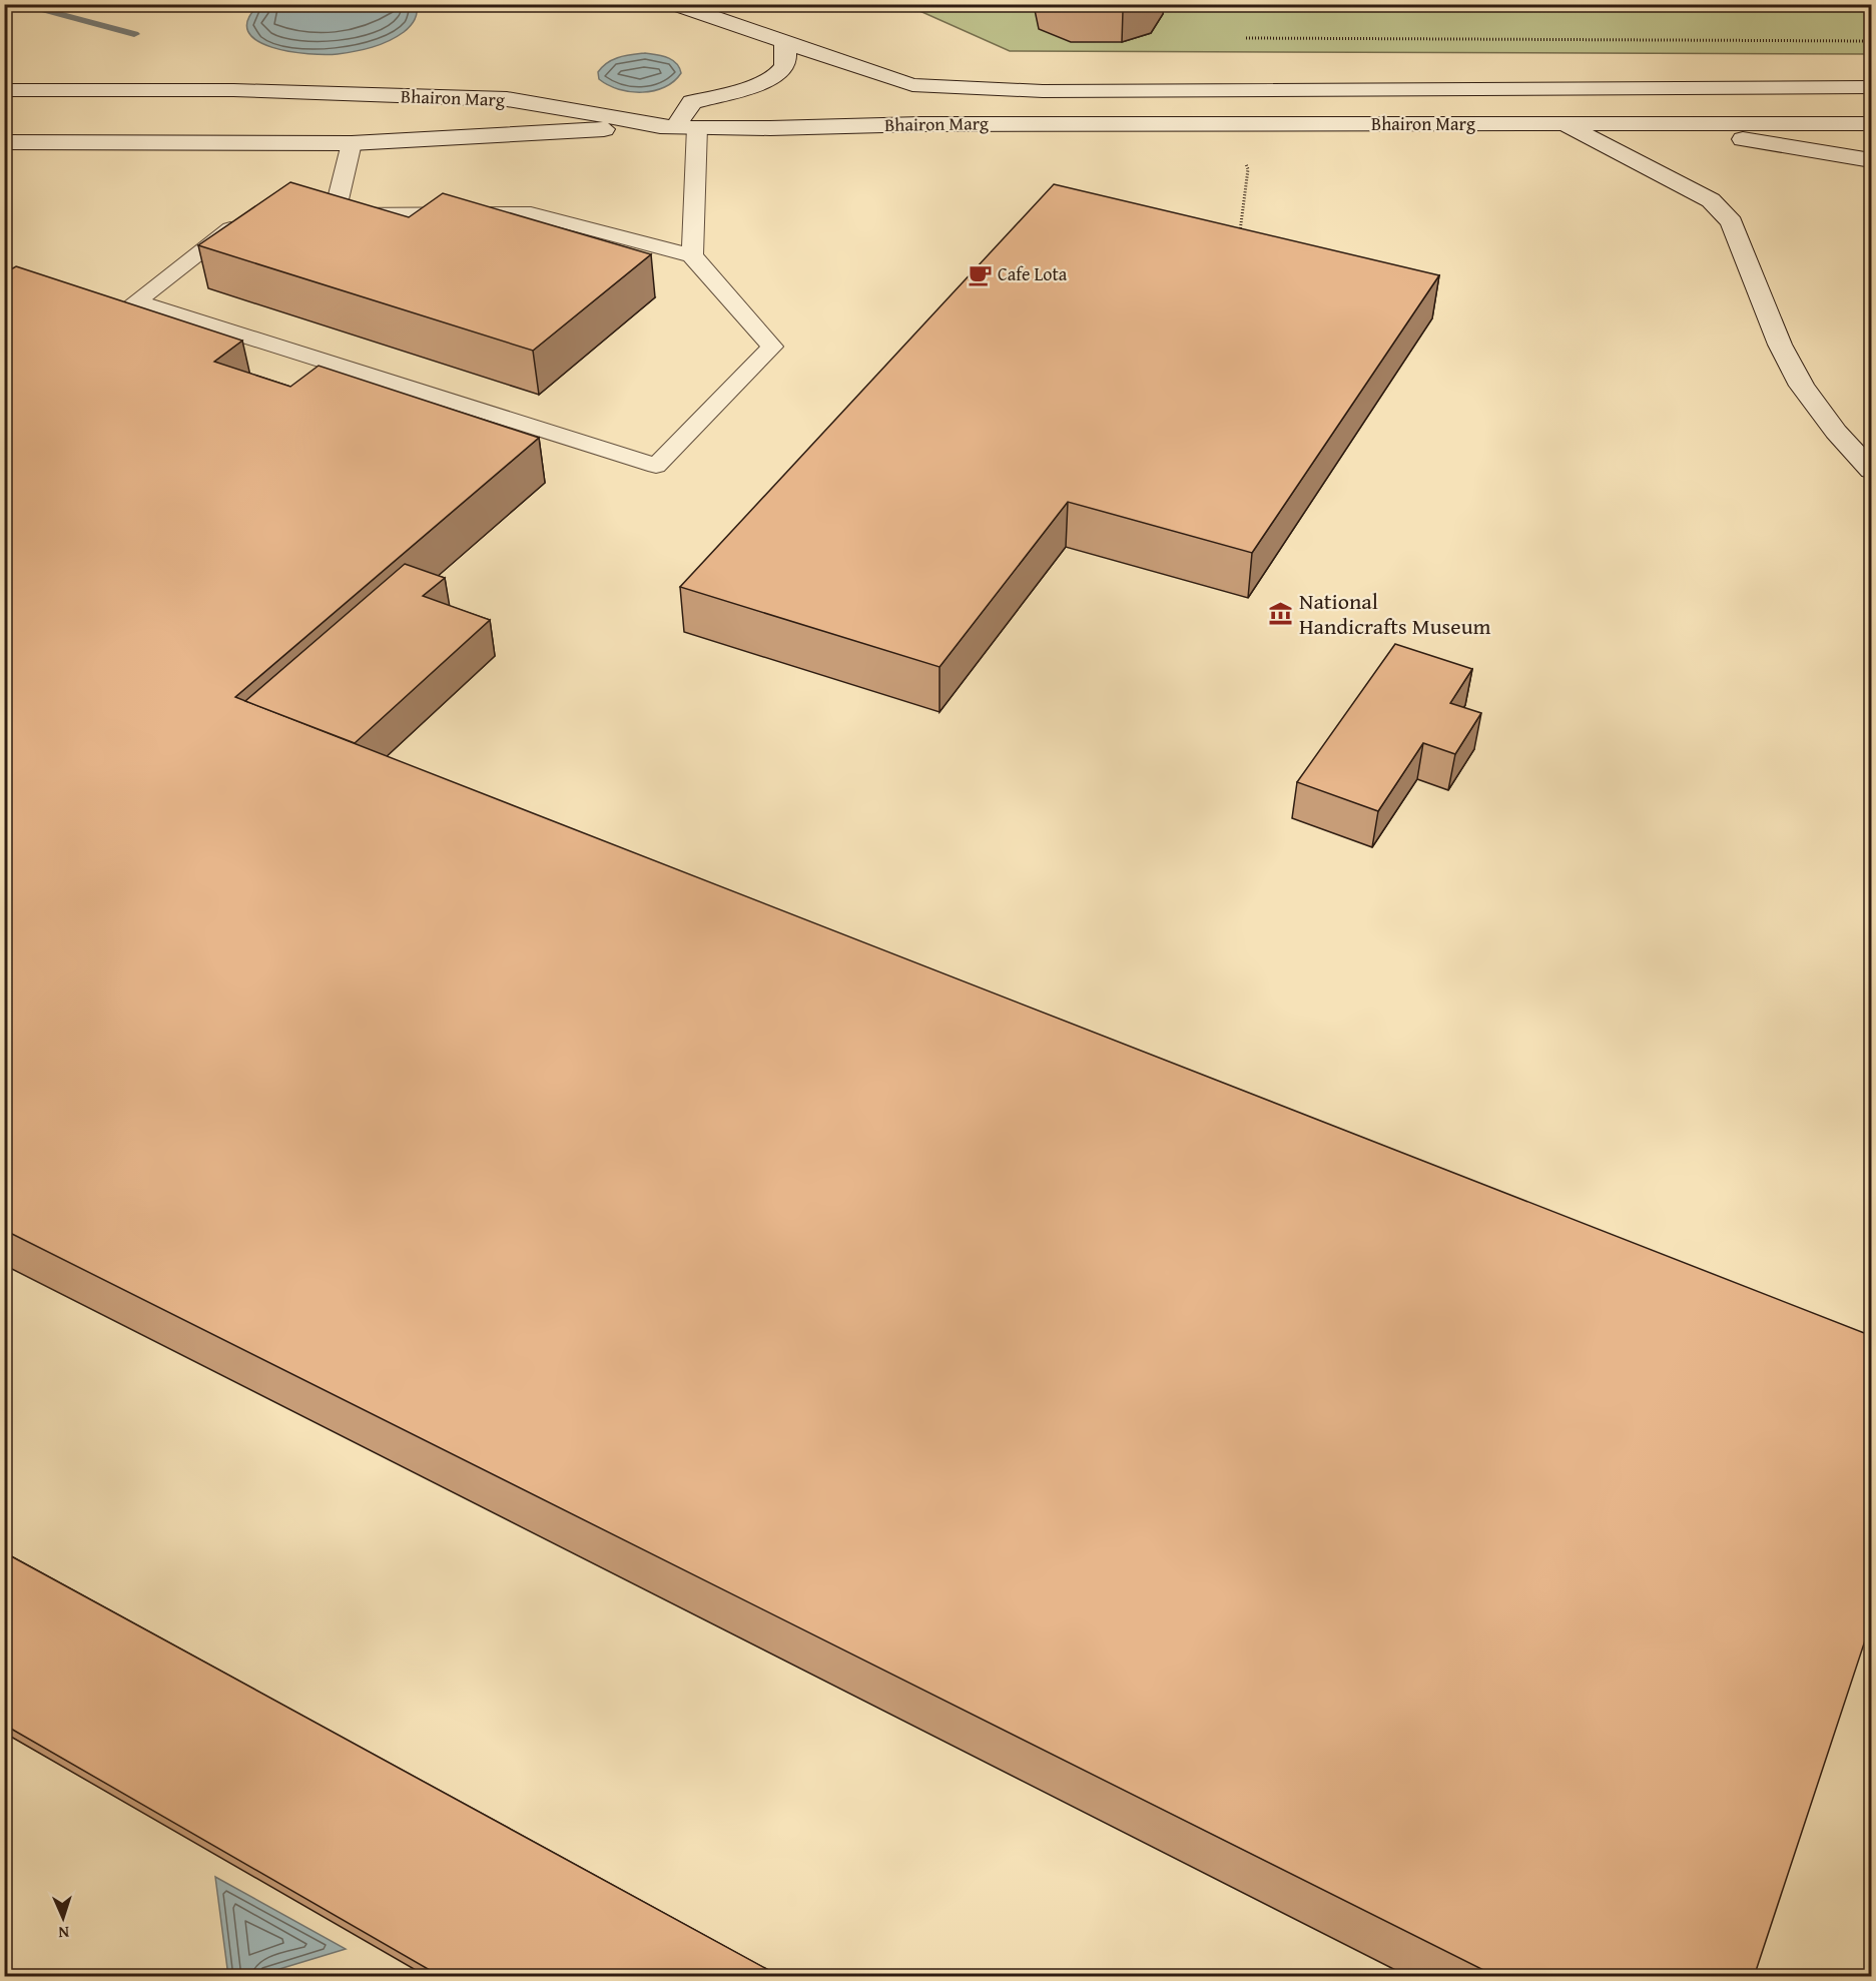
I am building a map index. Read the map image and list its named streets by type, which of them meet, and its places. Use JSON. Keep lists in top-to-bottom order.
{
  "streets": {
    "main road": ["Bhairon Marg"]
  },
  "places": {
    "cafe": ["Cafe Lota"],
    "museum": ["National Handicrafts Museum"]
  },
  "north": "bottom"
}
